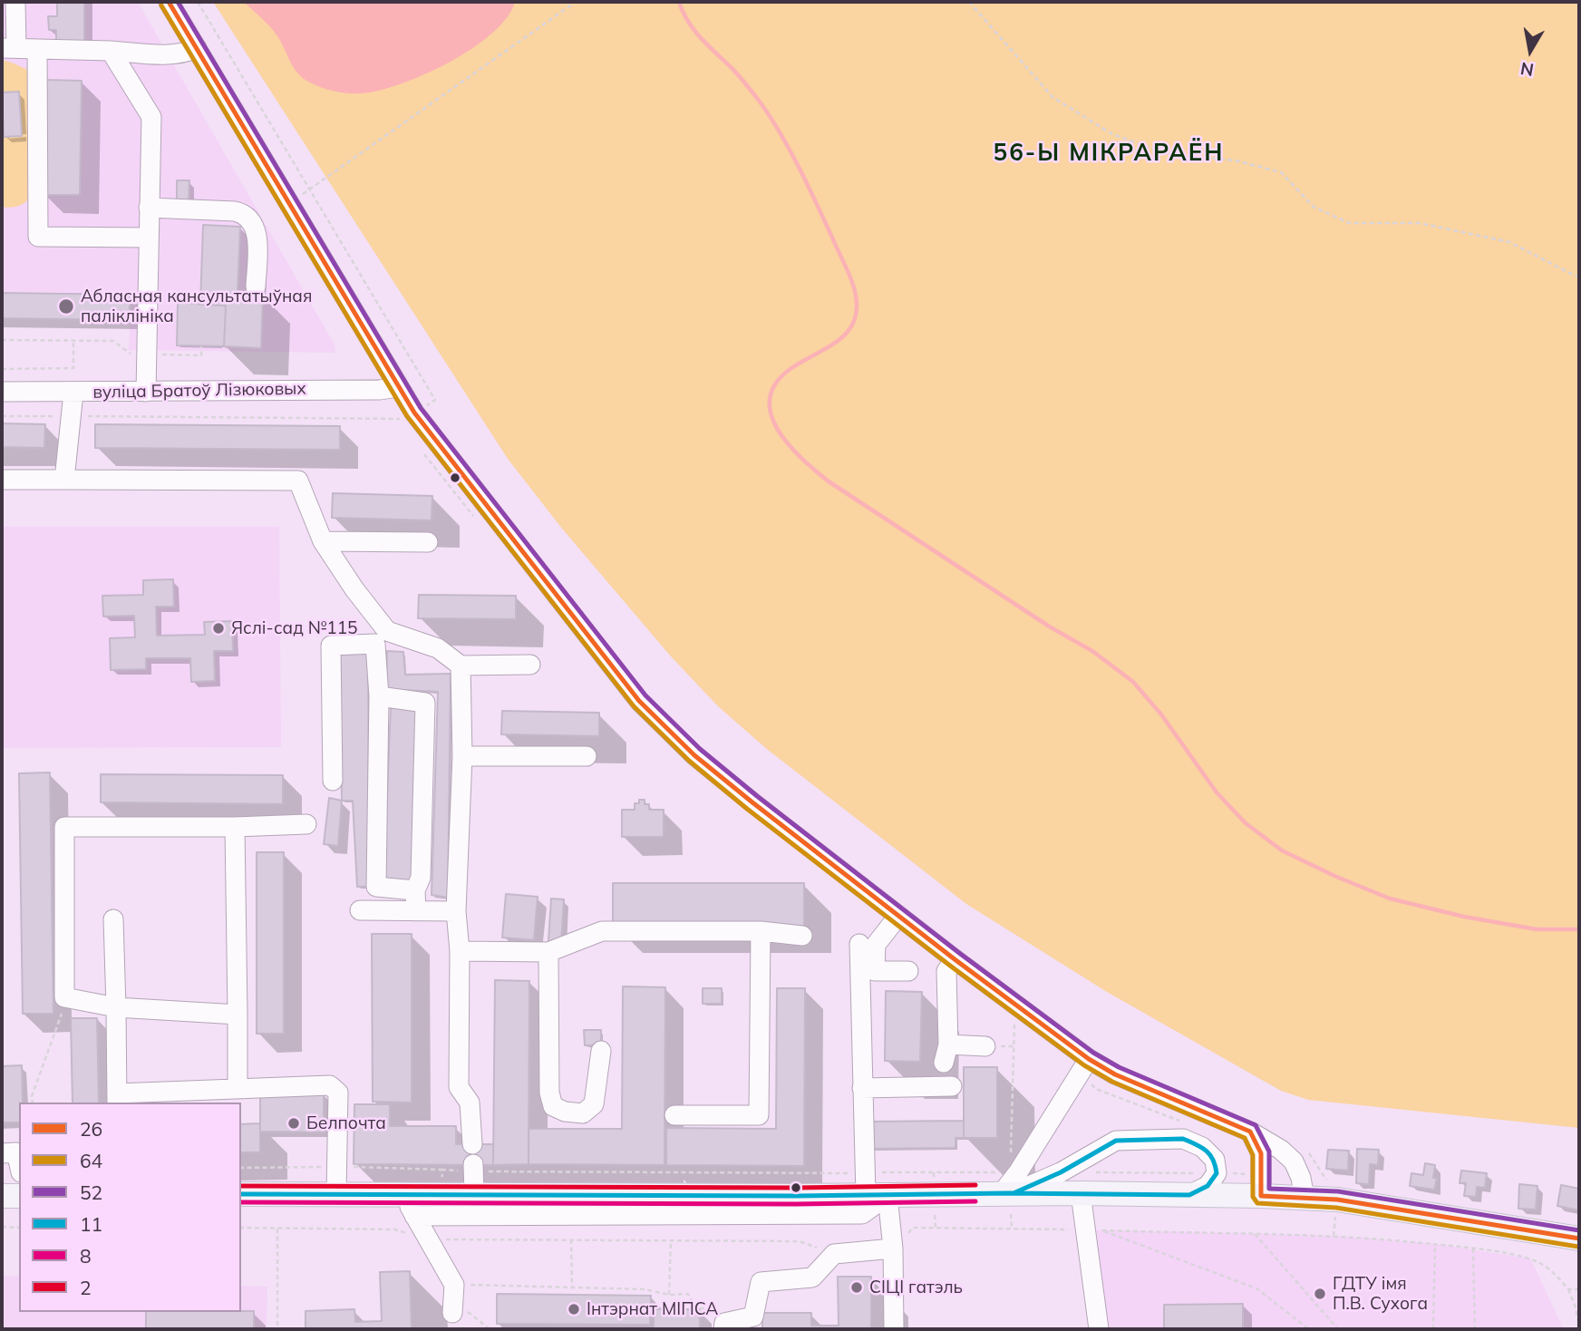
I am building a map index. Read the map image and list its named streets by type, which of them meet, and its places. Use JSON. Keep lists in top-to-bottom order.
{
  "streets": {
    "street": ["вуліца Братоў Лізюковых"]
  },
  "districts": ["56-Ы МІКРАРАЁН"],
  "places": [
    "Абласная кансультатыўная паліклініка",
    "Яслі-сад №115",
    "Белпочта",
    "СІЦІ гатэль",
    "ГДТУ імя П.В. Сухога",
    "Інтэрнат МІПСА"
  ],
  "lines": [
    "transit line 26",
    "transit line 52",
    "transit line 64",
    "transit line 11",
    "transit line 2",
    "transit line 8"
  ],
  "legend": [
    "26",
    "64",
    "52",
    "11",
    "8",
    "2"
  ],
  "north": "bottom"
}
